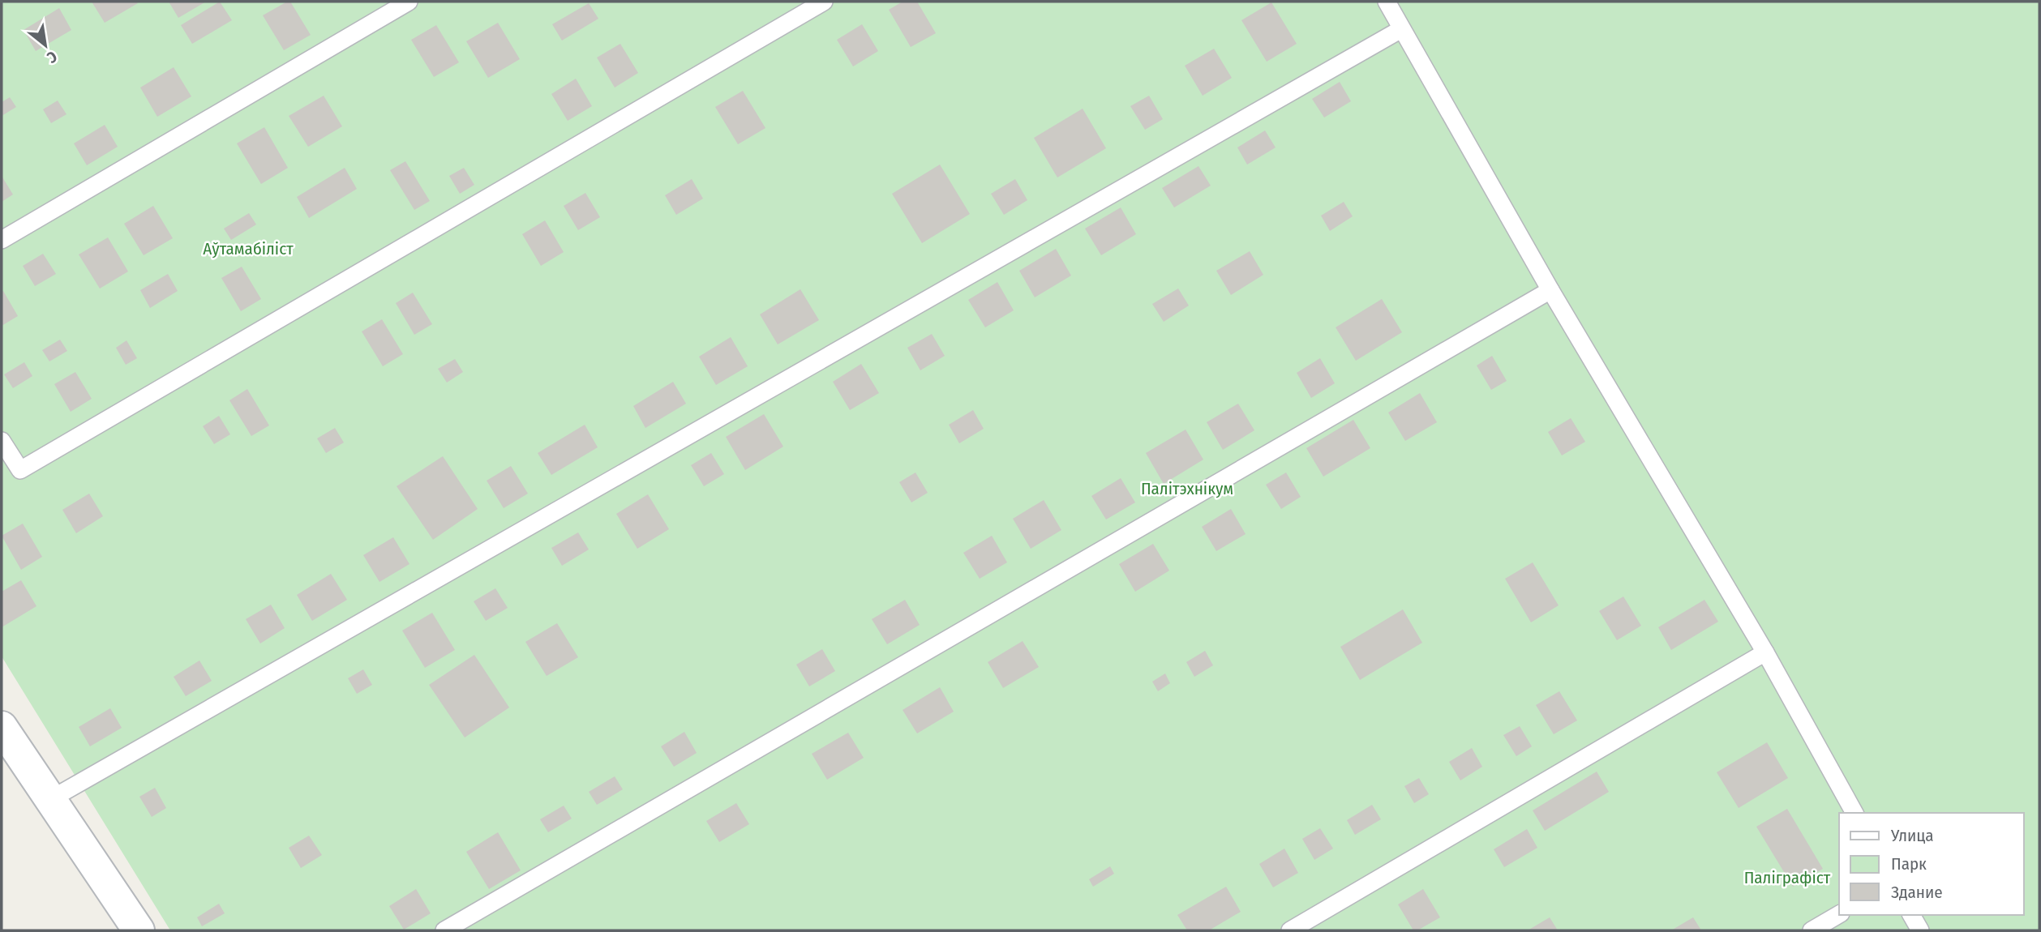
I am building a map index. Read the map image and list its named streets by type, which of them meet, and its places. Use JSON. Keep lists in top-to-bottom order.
{
  "parks": ["Аўтамабіліст", "Палітэхнікум", "Паліграфіст"],
  "legend": ["Улица", "Парк", "Здание"],
  "north": "bottom right"
}
